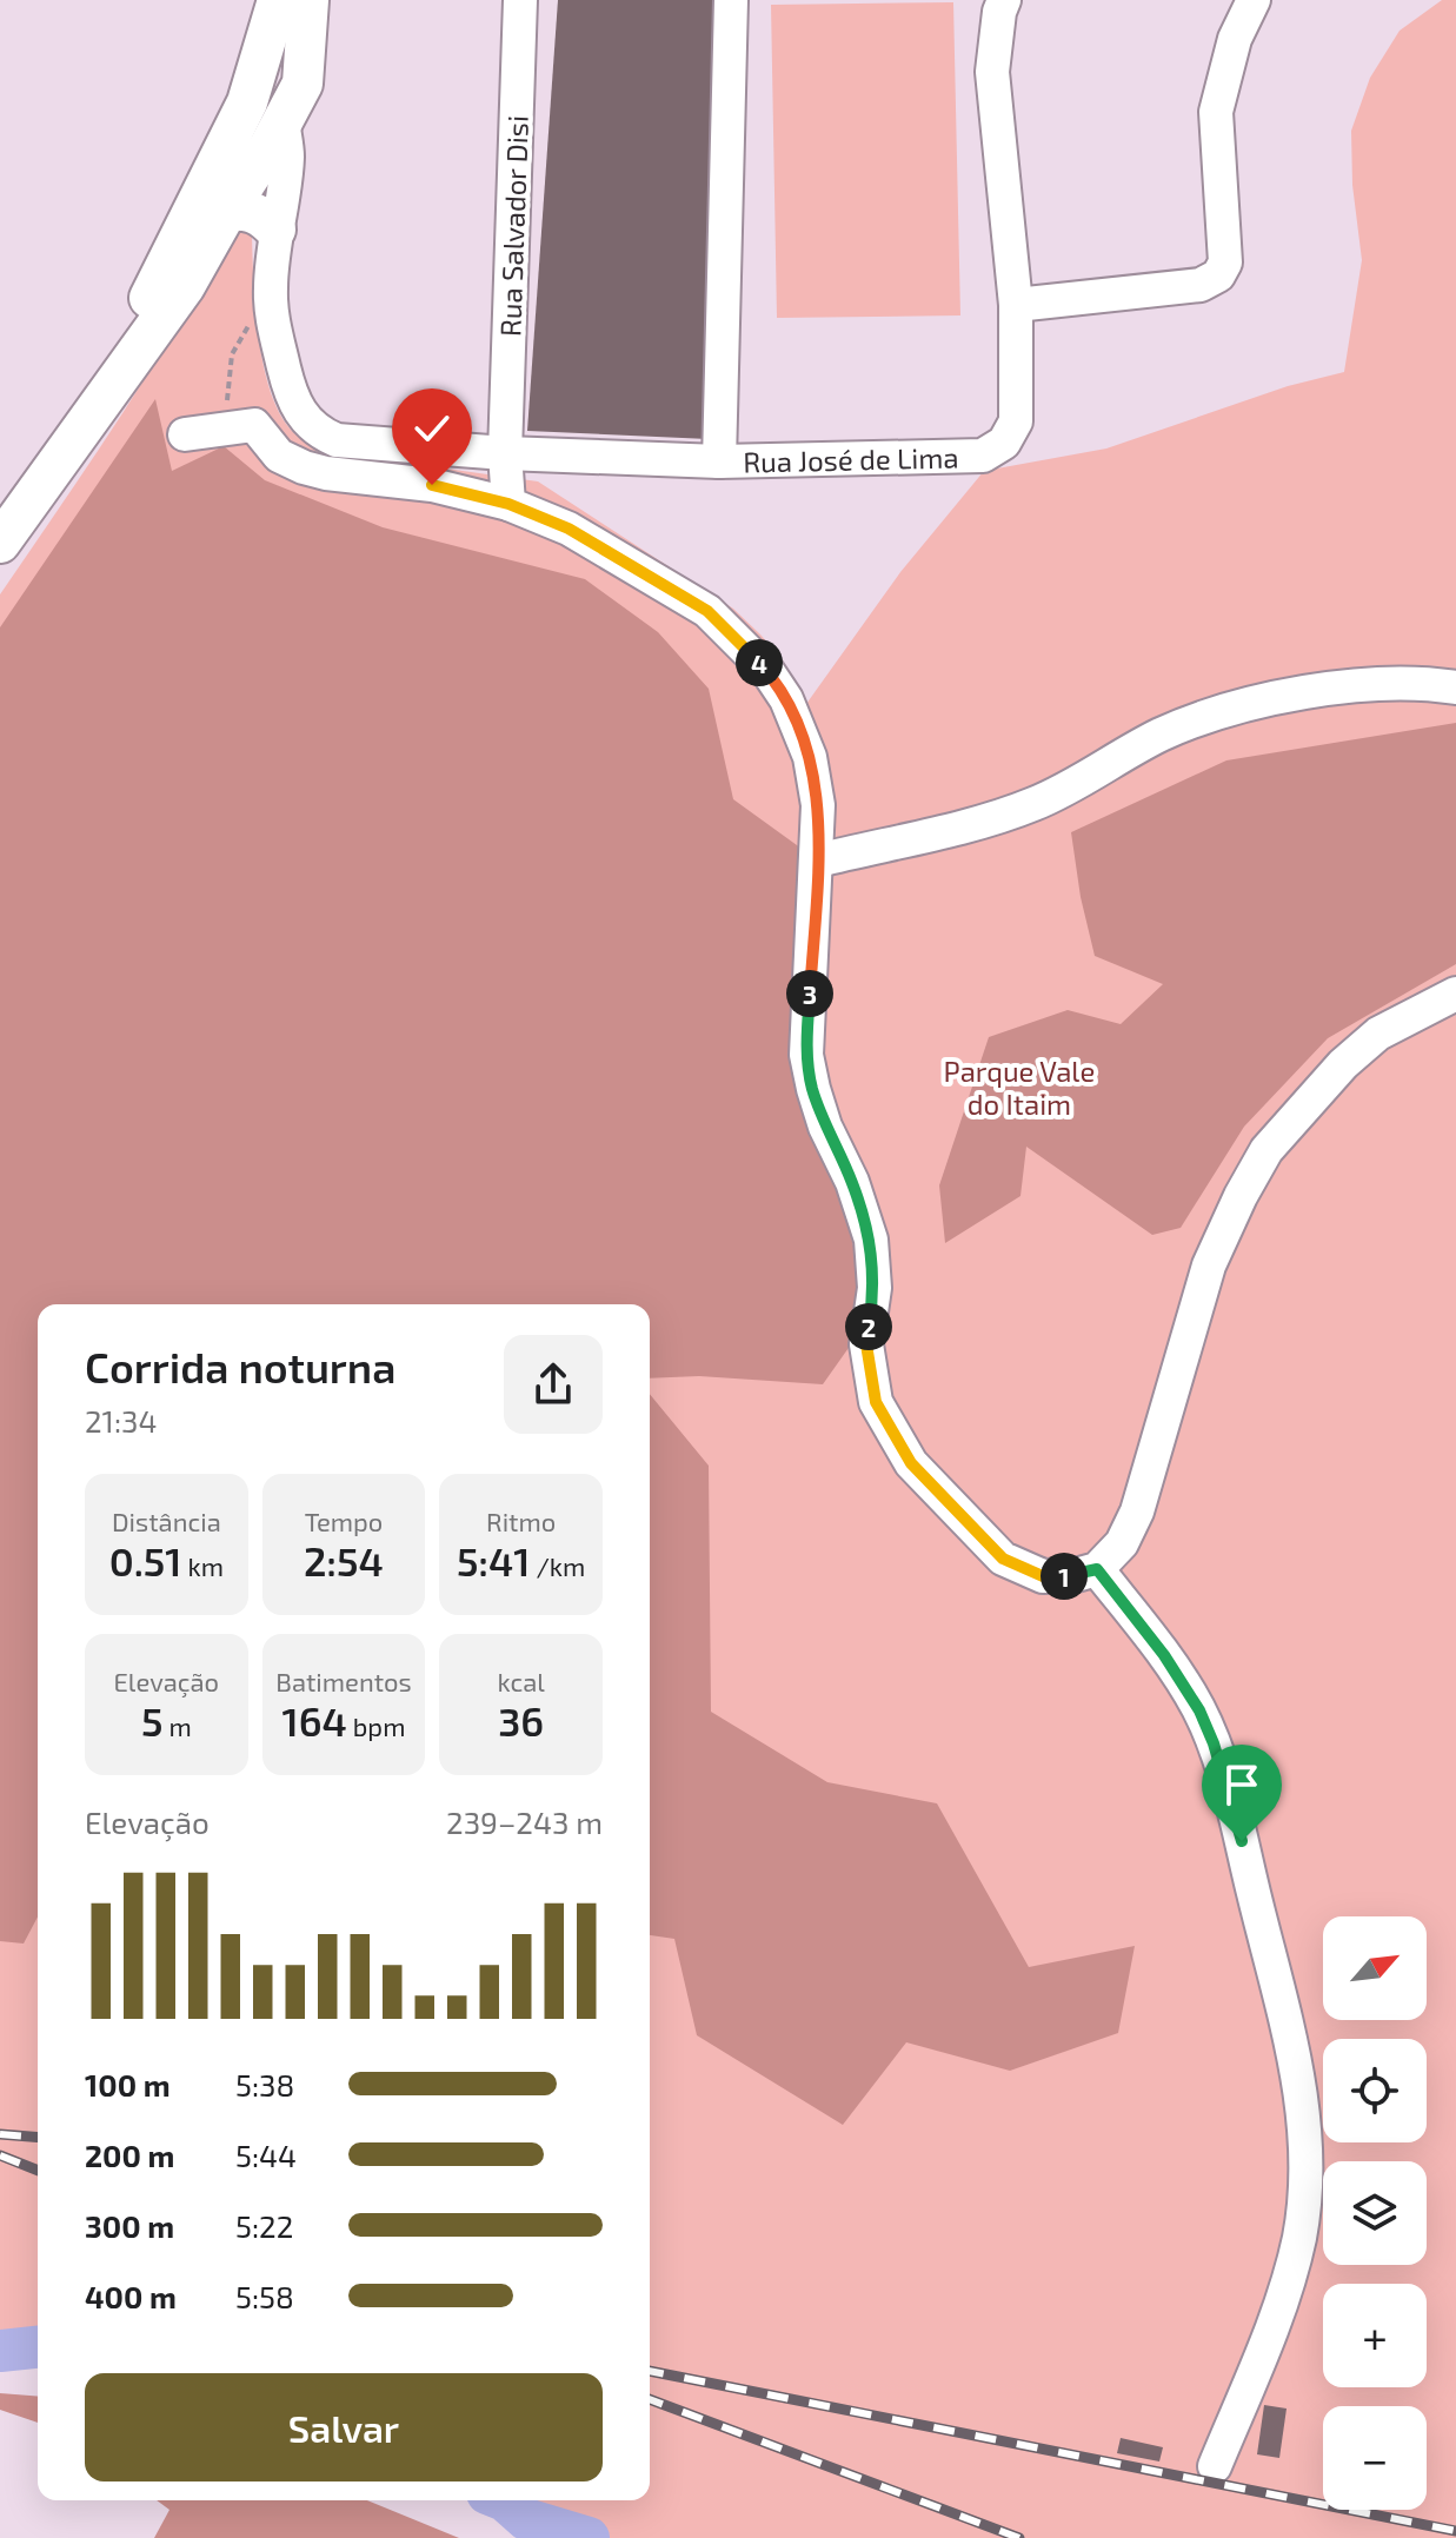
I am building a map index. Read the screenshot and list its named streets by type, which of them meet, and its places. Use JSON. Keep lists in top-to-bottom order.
{
  "streets": {
    "street": ["Rua Salvador Disi", "Rua José de Lima"]
  },
  "crossings": [
    ["Rua Salvador Disi", "Rua José de Lima"]
  ],
  "parks": ["Parque Vale do Itaim"],
  "north": "top right",
  "page": {
    "pins": [
      "4",
      "3",
      "2",
      "1"
    ],
    "heading": ["Corrida noturna", "21:34"],
    "stats": [
      ["Distância", "0.51 km"],
      ["Tempo", "2:54"],
      ["Ritmo", "5:41 /km"],
      ["Elevação", "5 m"],
      ["Batimentos", "164 bpm"],
      ["kcal", "36"]
    ],
    "chart": ["Elevação", "239–243 m"],
    "map_buttons": ["+", "−"],
    "list": [
      {
        "name": "100 m",
        "note": "5:38"
      },
      {
        "name": "200 m",
        "note": "5:44"
      },
      {
        "name": "300 m",
        "note": "5:22"
      },
      {
        "name": "400 m",
        "note": "5:58"
      }
    ],
    "buttons": "Salvar"
  }
}
